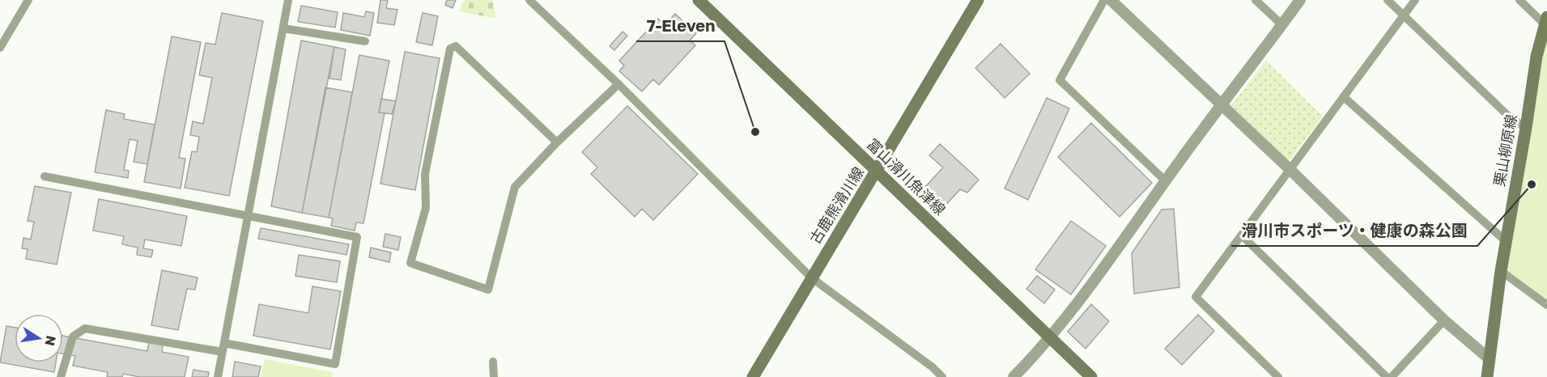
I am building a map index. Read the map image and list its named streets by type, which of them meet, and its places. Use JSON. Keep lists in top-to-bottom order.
{
  "streets": {
    "main road": ["栗山柳原線", "富山滑川魚津線", "古鹿熊滑川線"]
  },
  "crossings": [
    ["富山滑川魚津線", "古鹿熊滑川線"]
  ],
  "places": ["7-Eleven", "滑川市スポーツ・健康の森公園"],
  "north": "right"
}
